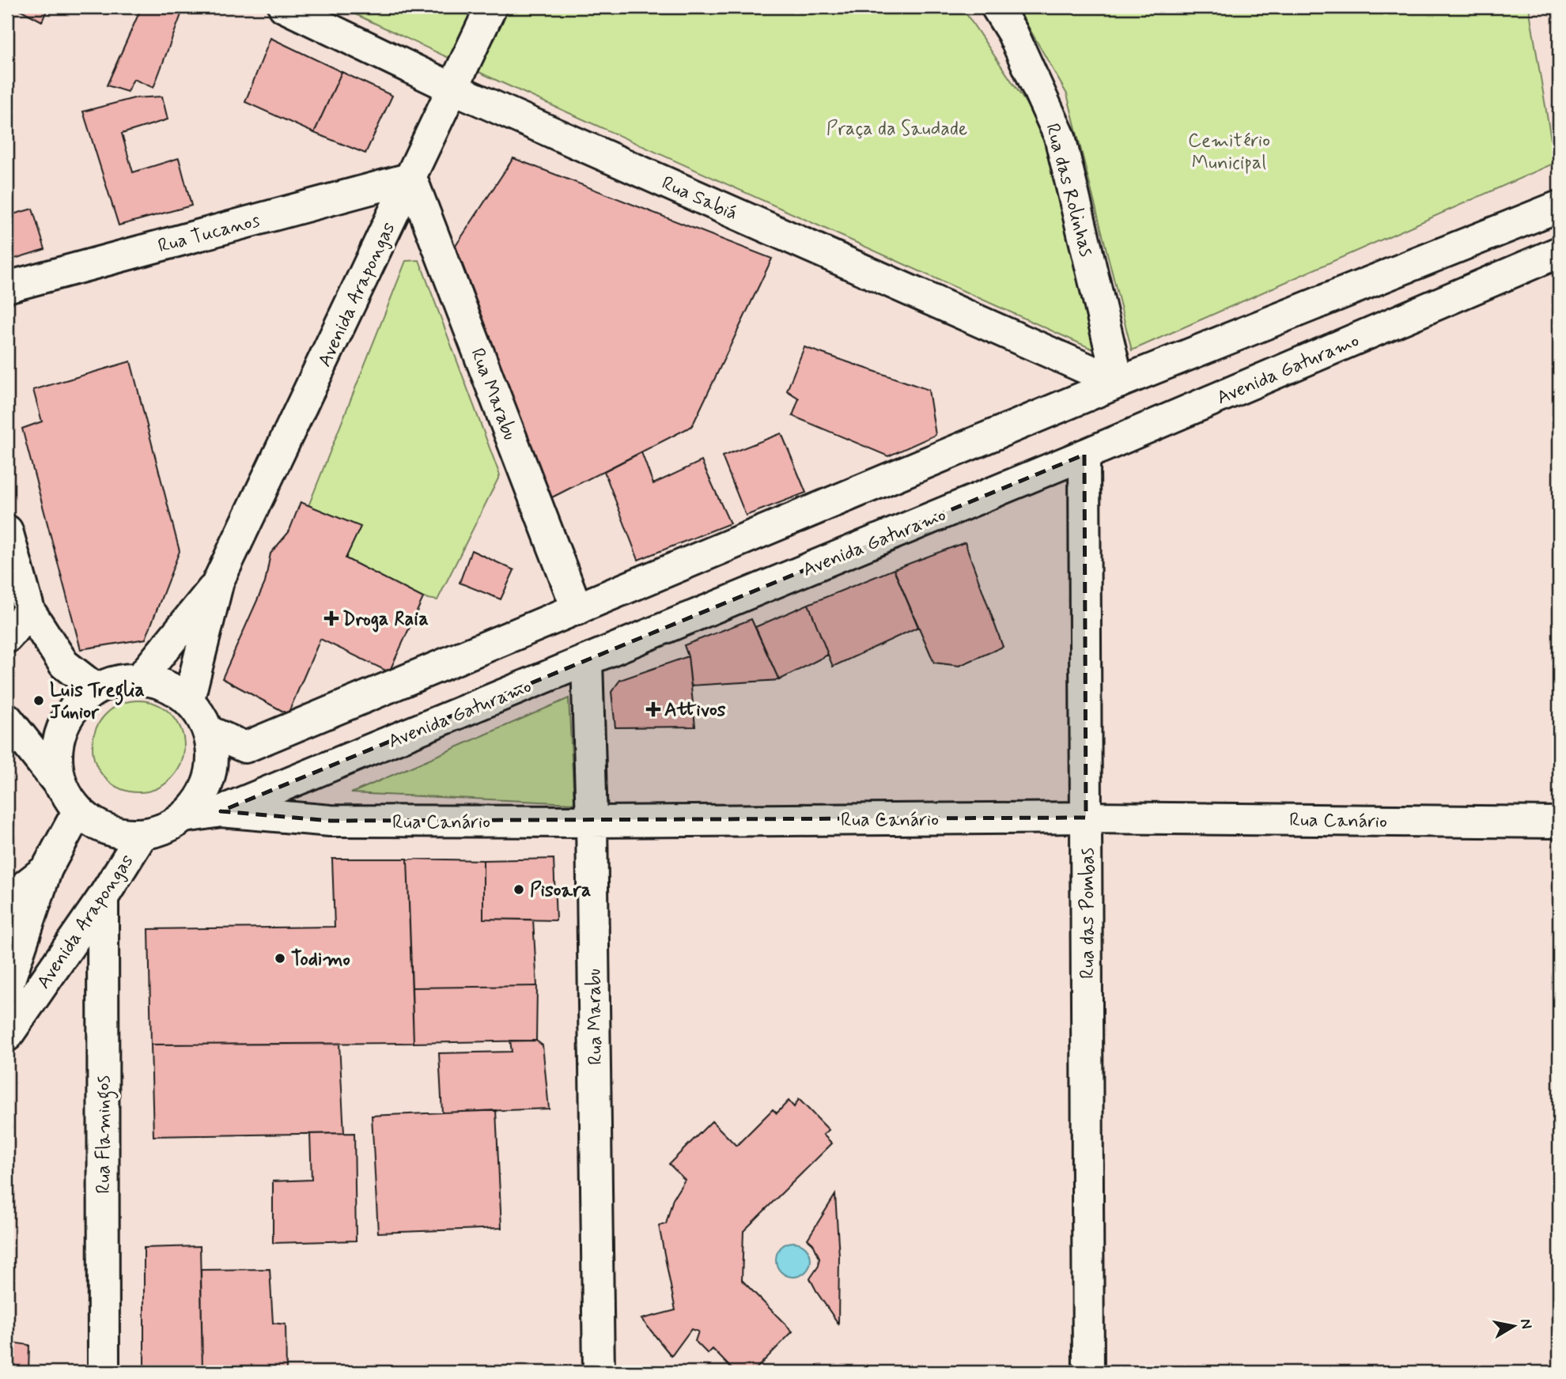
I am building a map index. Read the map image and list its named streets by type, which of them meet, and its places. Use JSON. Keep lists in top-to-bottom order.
{
  "streets": {
    "street": [
      "Rua das Rolinhas",
      "Rua Sabiá",
      "Rua Tucanos",
      "Avenida Arapongas",
      "Avenida Gaturamo",
      "Rua Marabu",
      "Rua Canário",
      "Rua das Pombas",
      "Rua Flamingos"
    ]
  },
  "crossings": [
    ["Rua das Rolinhas", "Rua Sabiá"],
    ["Rua Sabiá", "Avenida Arapongas"],
    ["Rua Tucanos", "Avenida Arapongas"],
    ["Rua Tucanos", "Rua Marabu"],
    ["Avenida Arapongas", "Avenida Gaturamo"],
    ["Avenida Arapongas", "Rua Marabu"],
    ["Avenida Arapongas", "Rua Flamingos"],
    ["Avenida Gaturamo", "Rua Marabu"],
    ["Avenida Gaturamo", "Rua Canário"],
    ["Avenida Gaturamo", "Rua das Pombas"],
    ["Rua Marabu", "Rua Canário"],
    ["Rua Canário", "Rua das Pombas"]
  ],
  "parks": ["Praça da Saudade", "Cemitério Municipal"],
  "places": {
    "health": ["Droga Raia", "Attivos"],
    "other": ["Luis Treglia Júnior", "Pisoara", "Todimo"]
  },
  "north": "right"
}
